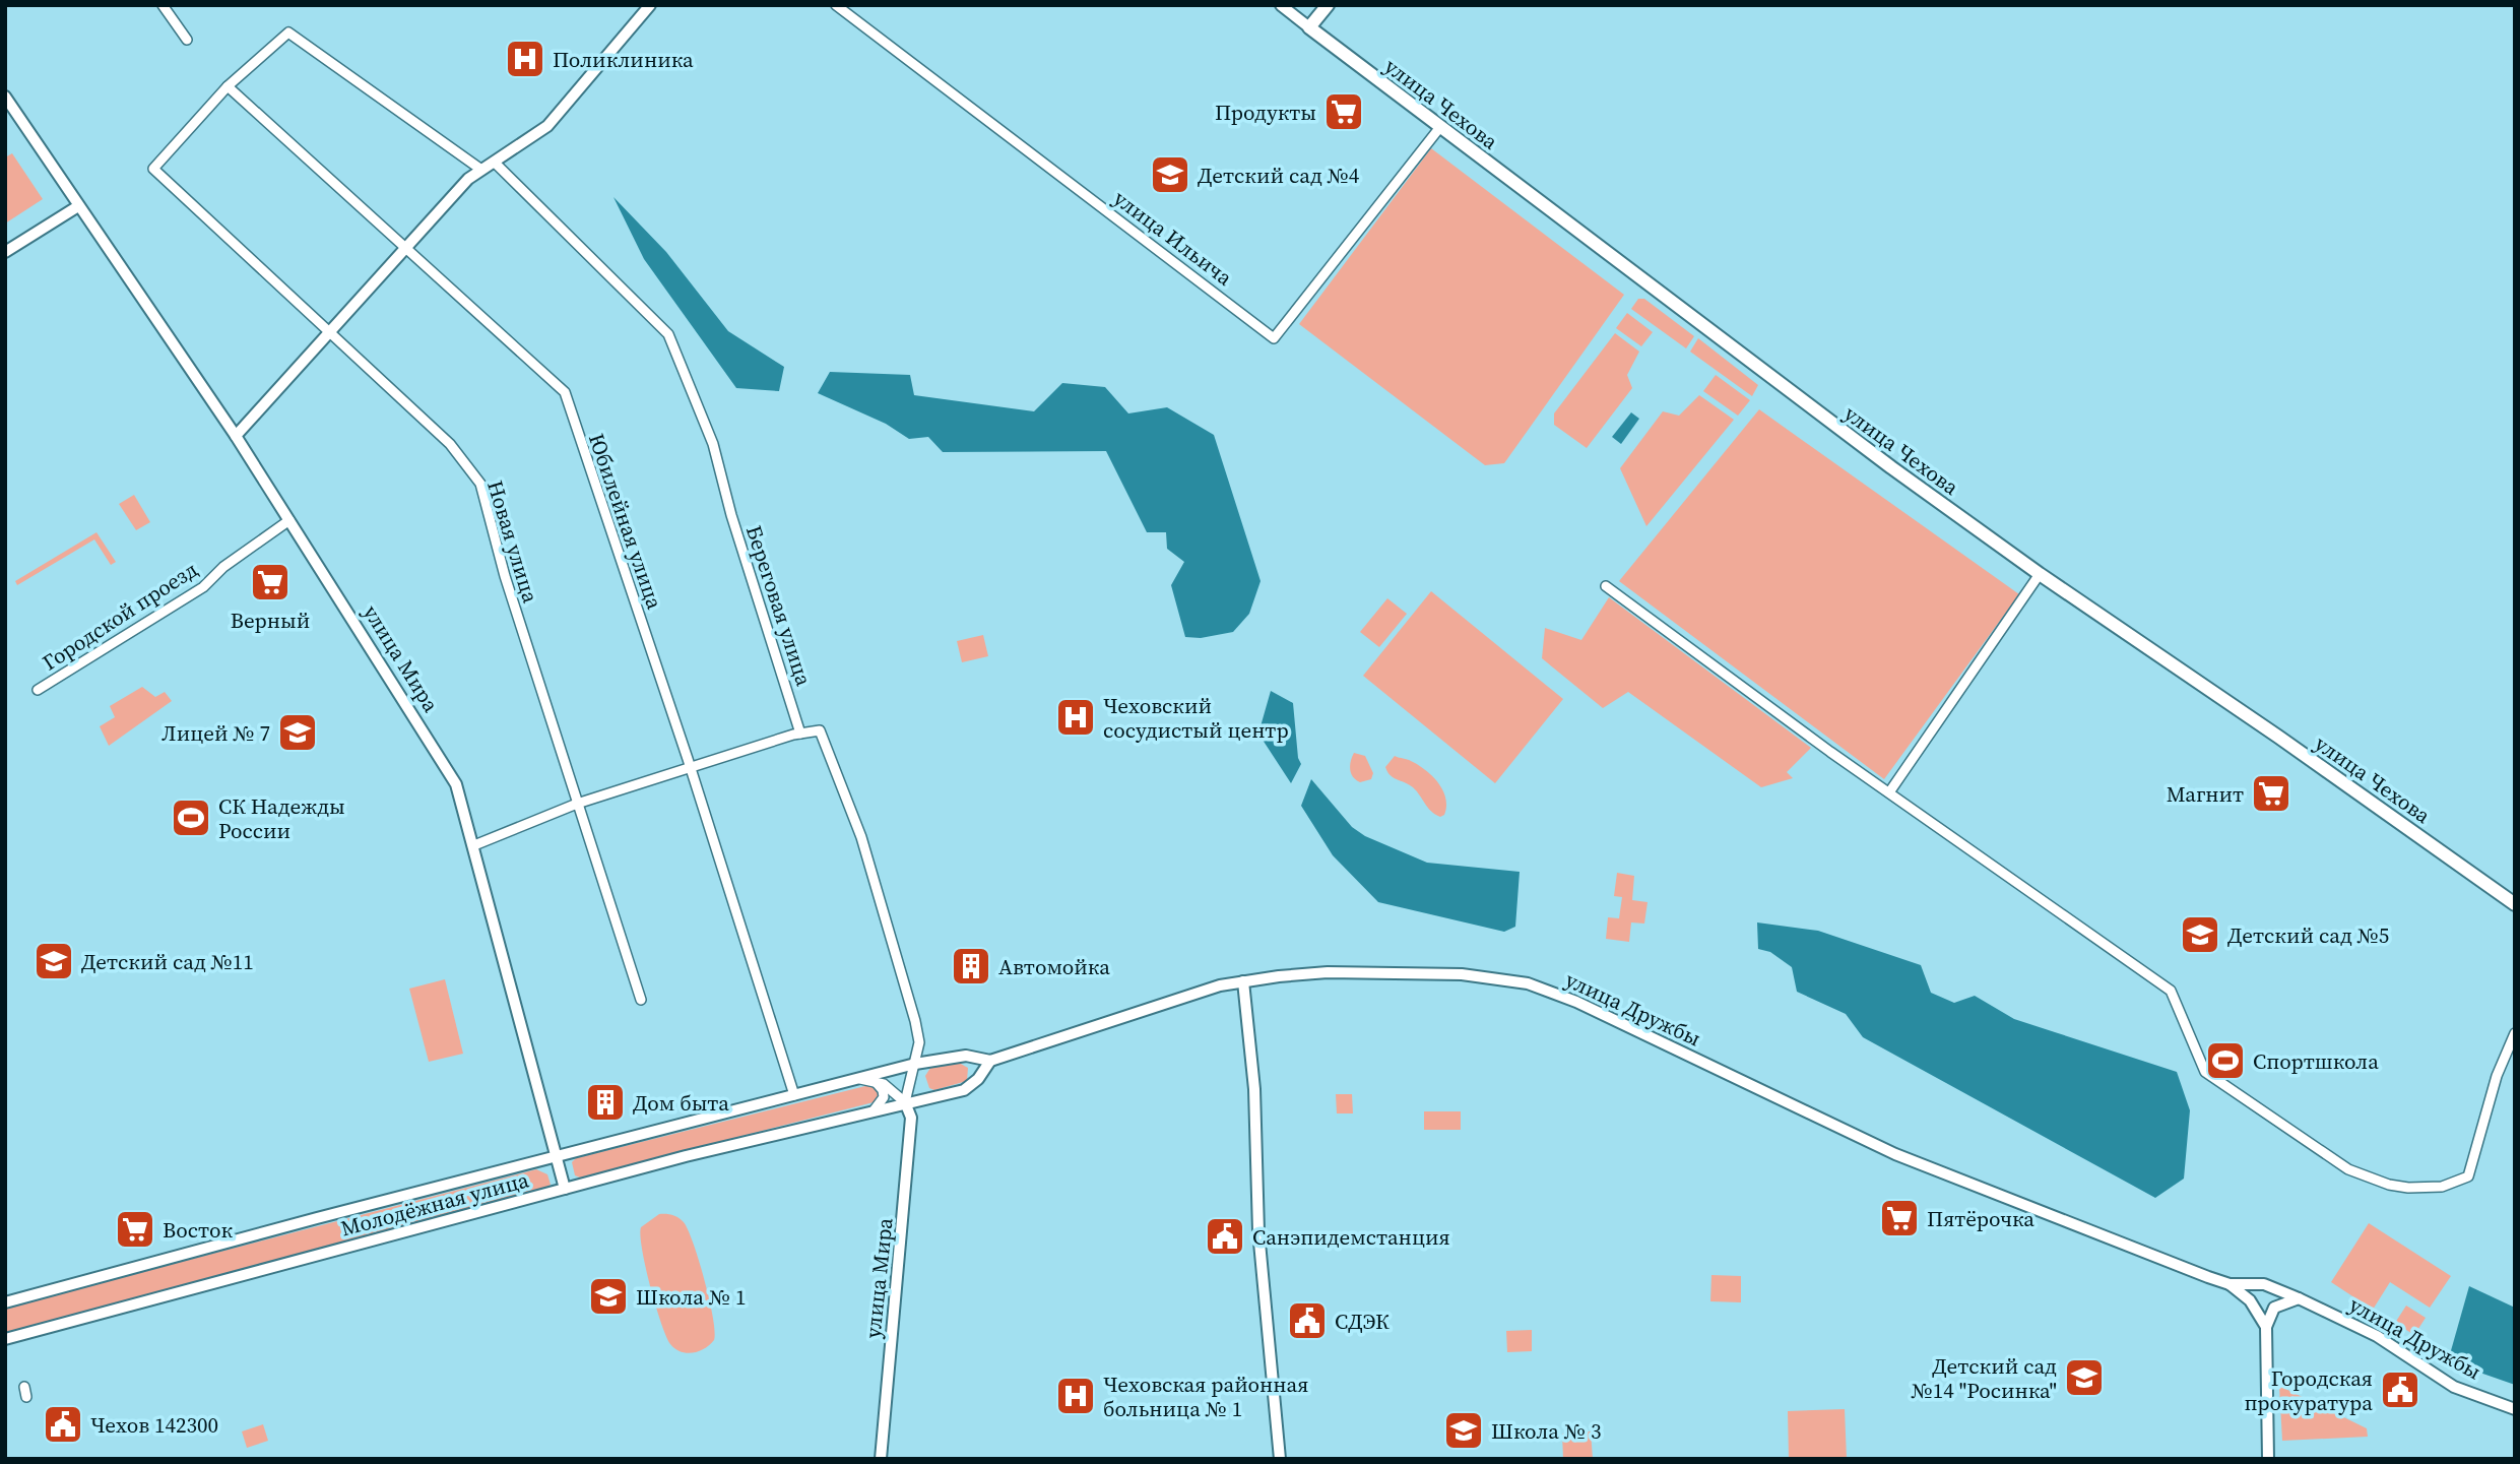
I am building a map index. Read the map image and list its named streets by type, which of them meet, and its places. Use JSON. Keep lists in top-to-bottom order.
{
  "streets": {
    "main road": ["улица Чехова"],
    "street": [
      "улица Ильича",
      "Юбилейная улица",
      "Новая улица",
      "Береговая улица",
      "Городской проезд",
      "улица Мира",
      "улица Дружбы",
      "Молодёжная улица"
    ]
  },
  "crossings": [
    ["улица Чехова", "улица Ильича"],
    ["Юбилейная улица", "Новая улица"],
    ["Юбилейная улица", "Молодёжная улица"],
    ["Городской проезд", "улица Мира"],
    ["улица Мира", "Молодёжная улица"],
    ["улица Дружбы", "Молодёжная улица"]
  ],
  "places": {
    "hospital": ["Поликлиника", "Чеховский сосудистый центр", "Чеховская районная больница № 1"],
    "supermarket": [
      "Продукты",
      "Верный",
      "Магнит",
      "Пятёрочка",
      "Восток"
    ],
    "school or university": [
      "Детский сад №4",
      "Лицей № 7",
      "Детский сад №5",
      "Детский сад №11",
      "Школа № 1",
      "Детский сад №14 \"Росинка\"",
      "Школа № 3"
    ],
    "sports": ["СК Надежды России", "Спортшкола"],
    "building": ["Автомойка", "Дом быта"],
    "public building": [
      "Санэпидемстанция",
      "СДЭК",
      "Городская прокуратура",
      "Чехов 142300"
    ]
  }
}
